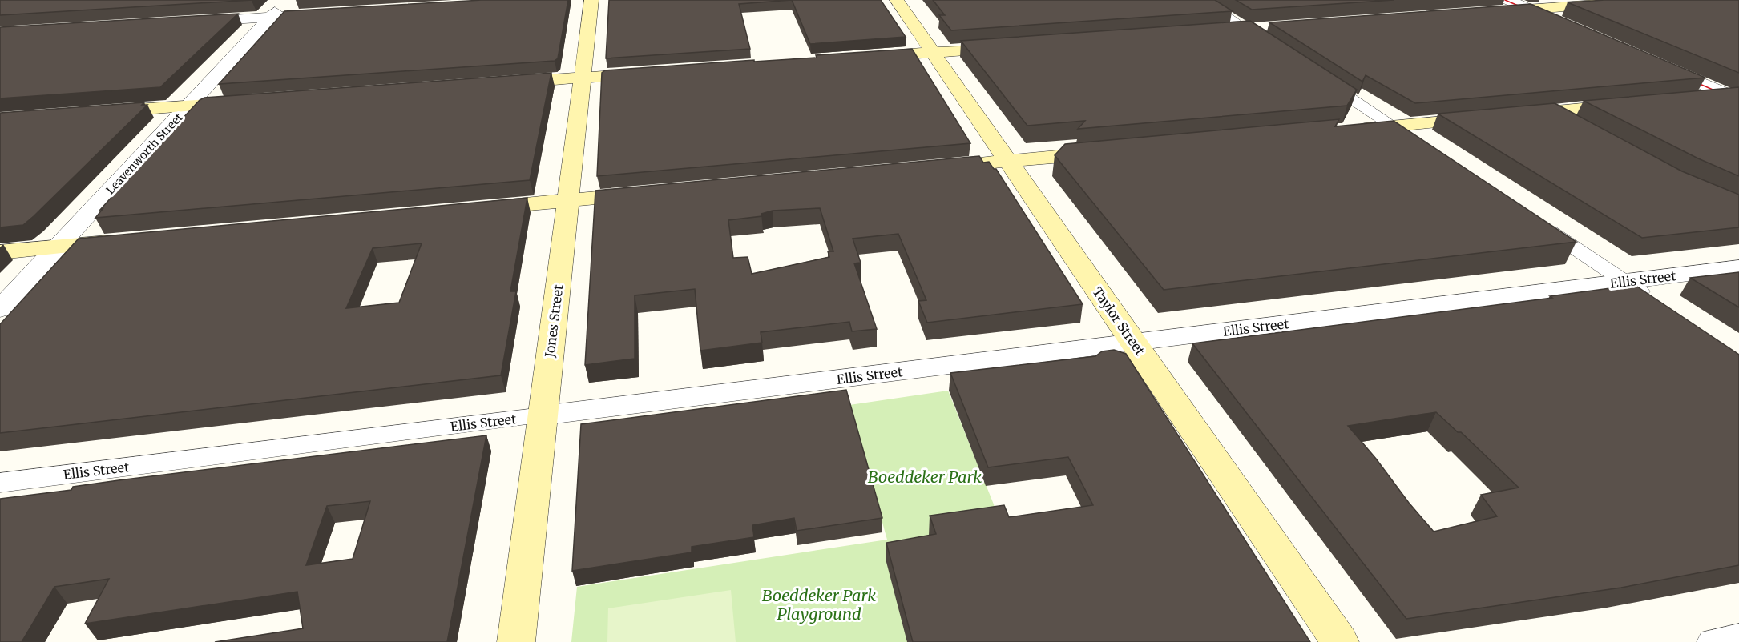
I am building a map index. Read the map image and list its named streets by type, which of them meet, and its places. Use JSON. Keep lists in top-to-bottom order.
{
  "streets": {
    "main road": ["Jones Street", "Taylor Street"],
    "street": ["Leavenworth Street", "Ellis Street"]
  },
  "crossings": [
    ["Ellis Street", "Jones Street"],
    ["Ellis Street", "Taylor Street"]
  ],
  "parks": ["Boeddeker Park", "Boeddeker Park Playground"]
}
